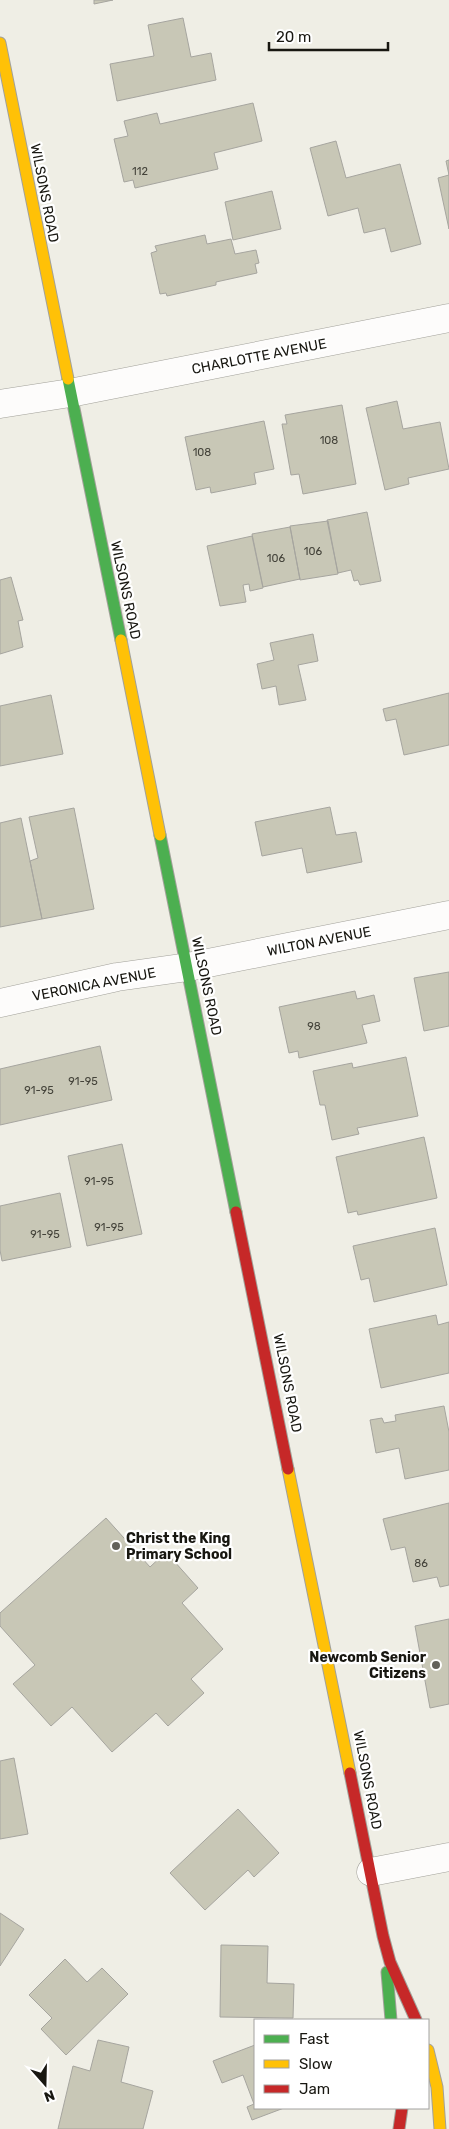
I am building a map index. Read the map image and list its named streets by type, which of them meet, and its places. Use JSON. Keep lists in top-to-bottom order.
{
  "streets": {
    "street": [
      "WILSONS ROAD",
      "CHARLOTTE AVENUE",
      "WILTON AVENUE",
      "VERONICA AVENUE"
    ]
  },
  "crossings": [
    ["WILSONS ROAD", "CHARLOTTE AVENUE"],
    ["WILSONS ROAD", "WILTON AVENUE"],
    ["WILSONS ROAD", "VERONICA AVENUE"],
    ["WILTON AVENUE", "VERONICA AVENUE"]
  ],
  "places": ["Christ the King Primary School", "Newcomb Senior Citizens"],
  "house_numbers": [
    "112",
    "108",
    "108",
    "106",
    "106",
    "98",
    "91-95",
    "91-95",
    "91-95",
    "91-95",
    "91-95",
    "86"
  ],
  "legend": ["Fast", "Slow", "Jam"],
  "scale_bar": "20 m",
  "north": "bottom"
}
